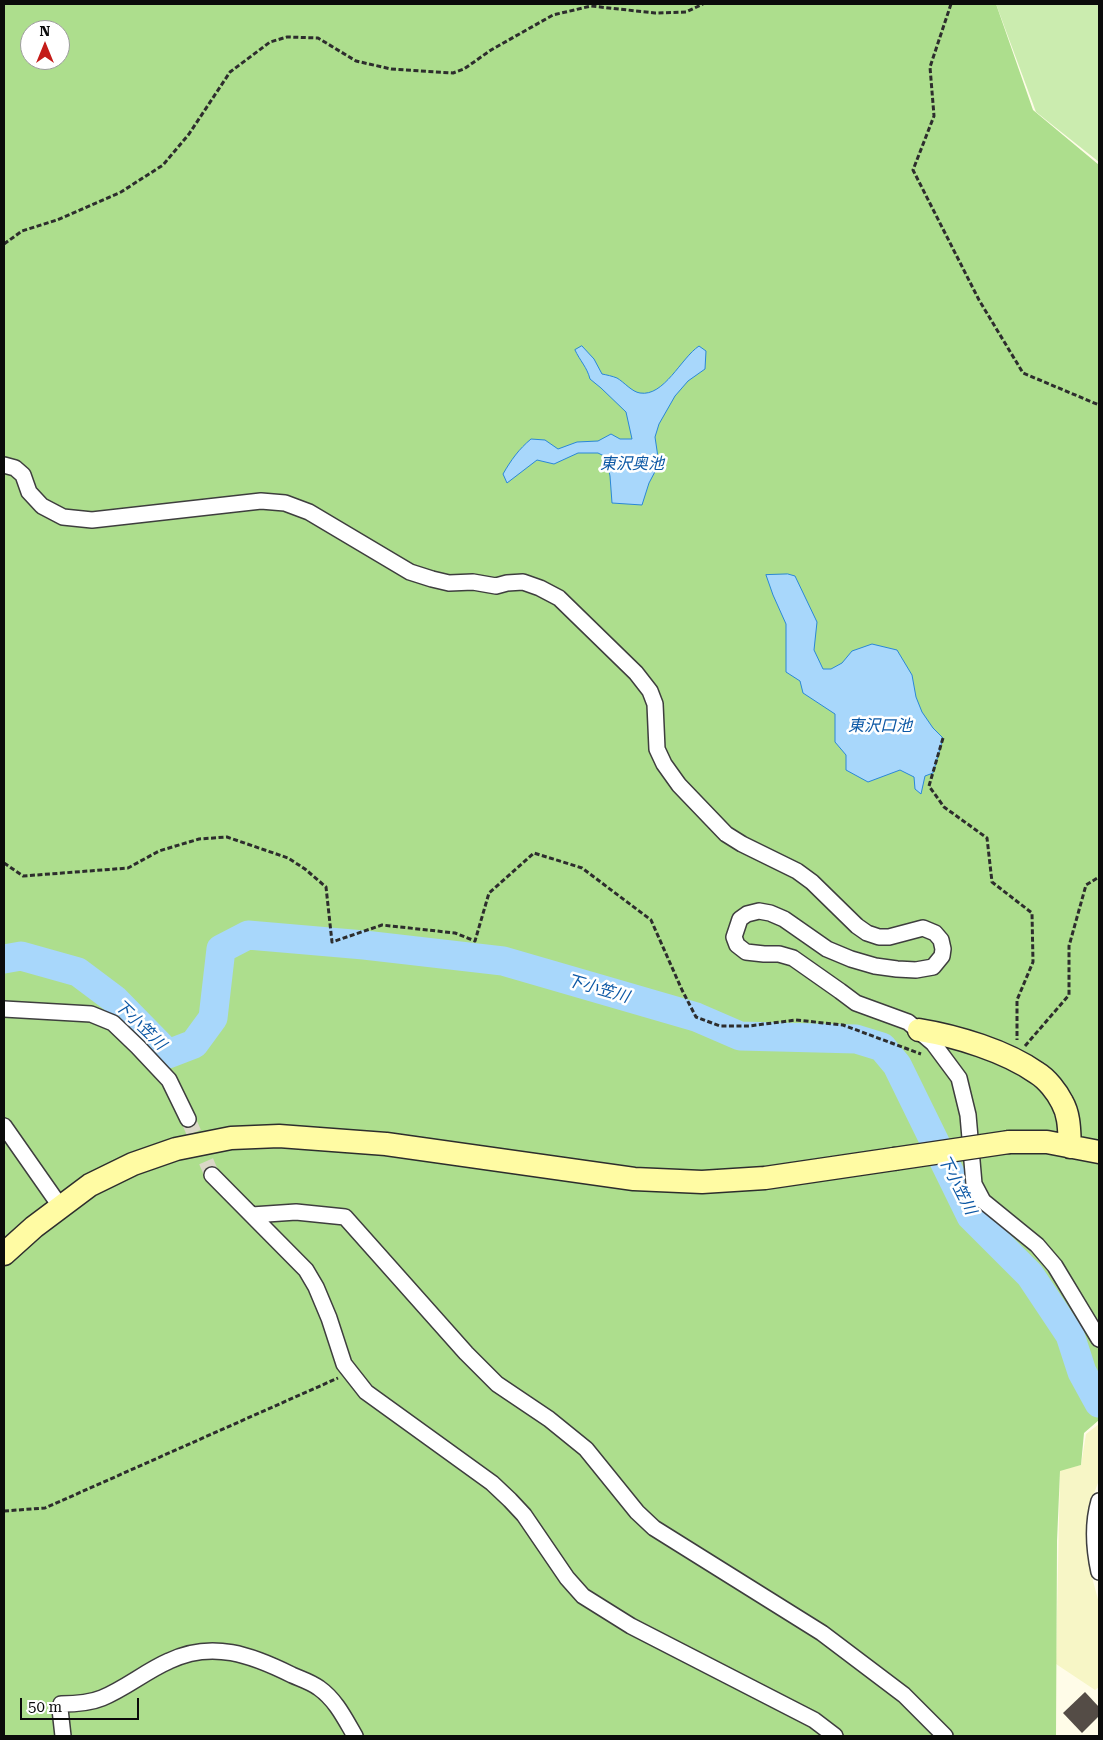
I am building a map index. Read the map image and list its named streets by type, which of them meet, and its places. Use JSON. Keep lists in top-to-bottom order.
{
  "water": ["東沢奥池", "東沢口池", "下小笠川"],
  "scale_bar": "50 m",
  "north": "top"
}
